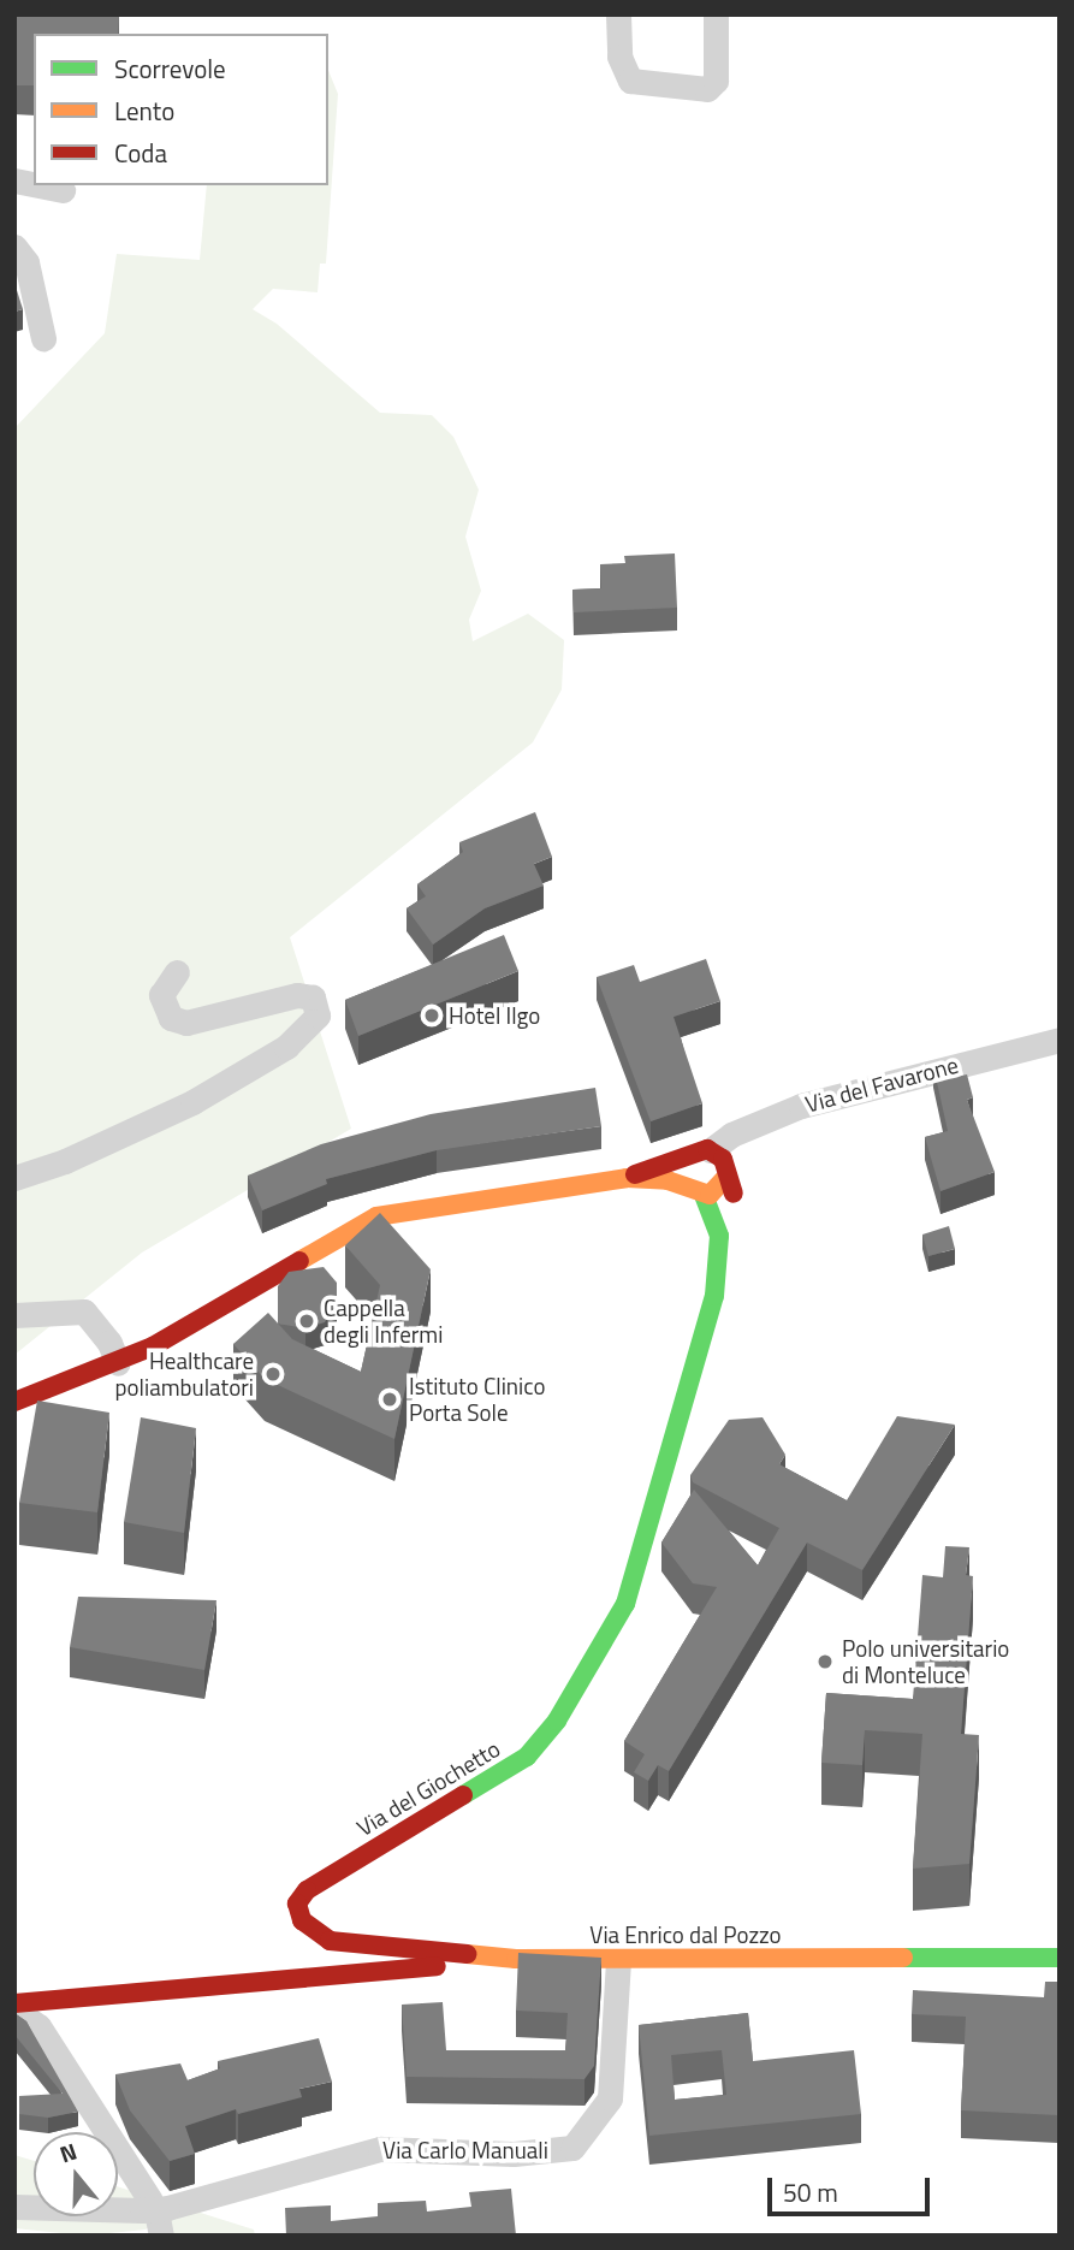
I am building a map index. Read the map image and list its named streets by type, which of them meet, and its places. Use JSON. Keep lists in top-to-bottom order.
{
  "streets": {
    "street": [
      "Via del Favarone",
      "Via del Giochetto",
      "Via Enrico dal Pozzo",
      "Via Carlo Manuali"
    ]
  },
  "crossings": [
    ["Via del Favarone", "Via del Giochetto"],
    ["Via del Giochetto", "Via Enrico dal Pozzo"],
    ["Via Enrico dal Pozzo", "Via Carlo Manuali"]
  ],
  "places": [
    "Hotel Ilgo",
    "Cappella degli Infermi",
    "Healthcare poliambulatori",
    "Istituto Clinico Porta Sole",
    "Polo universitario di Monteluce"
  ],
  "legend": ["Scorrevole", "Lento", "Coda"],
  "scale_bar": "50 m",
  "north": "top"
}
